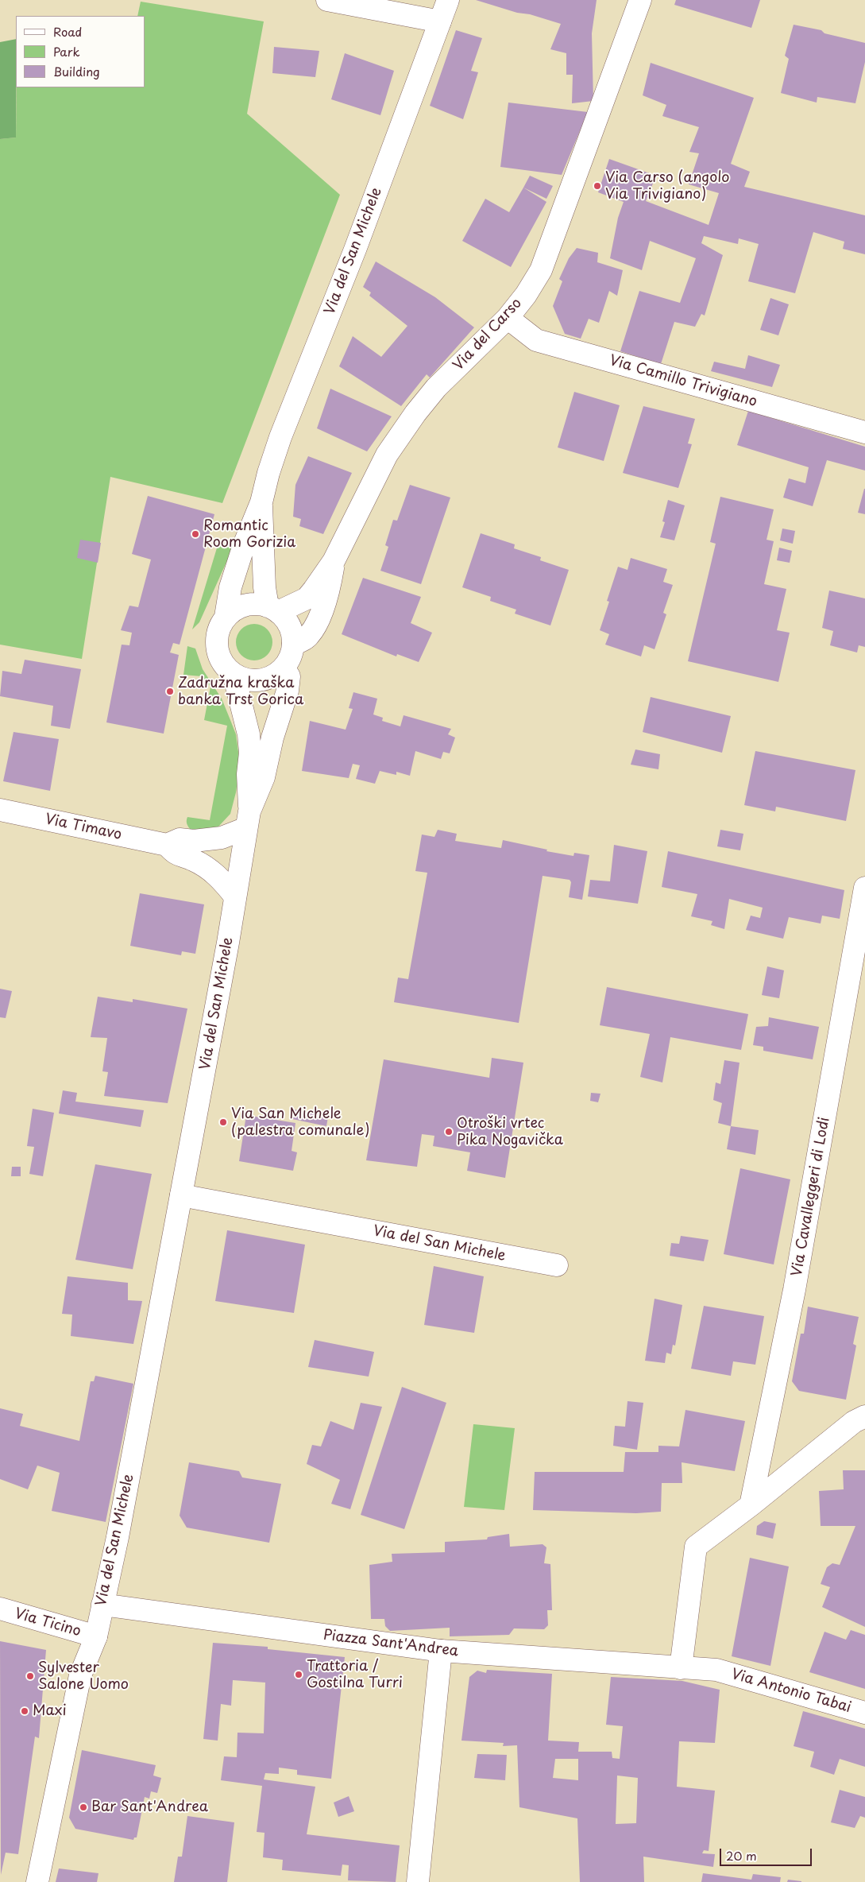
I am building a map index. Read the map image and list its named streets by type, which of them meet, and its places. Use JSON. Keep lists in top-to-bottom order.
{
  "streets": {
    "street": [
      "Via del San Michele",
      "Via del Carso",
      "Via Camillo Trivigiano",
      "Via Timavo",
      "Via Cavalleggeri di Lodi",
      "Via Ticino",
      "Piazza Sant'Andrea",
      "Via Antonio Tabai"
    ]
  },
  "crossings": [
    ["Via del San Michele", "Via del Carso"],
    ["Via del San Michele", "Via Timavo"],
    ["Via del San Michele", "Via Ticino"],
    ["Via del San Michele", "Piazza Sant'Andrea"],
    ["Via del Carso", "Via Camillo Trivigiano"],
    ["Piazza Sant'Andrea", "Via Antonio Tabai"]
  ],
  "places": [
    "Via Carso (angolo Via Trivigiano)",
    "Romantic Room Gorizia",
    "Zadružna kraška banka Trst Gorica",
    "Via San Michele (palestra comunale)",
    "Otroški vrtec Pika Nogavička",
    "Trattoria / Gostilna Turri",
    "Sylvester Salone Uomo",
    "Maxi",
    "Bar Sant'Andrea"
  ],
  "legend": ["Road", "Park", "Building"],
  "scale_bar": "20 m"
}
